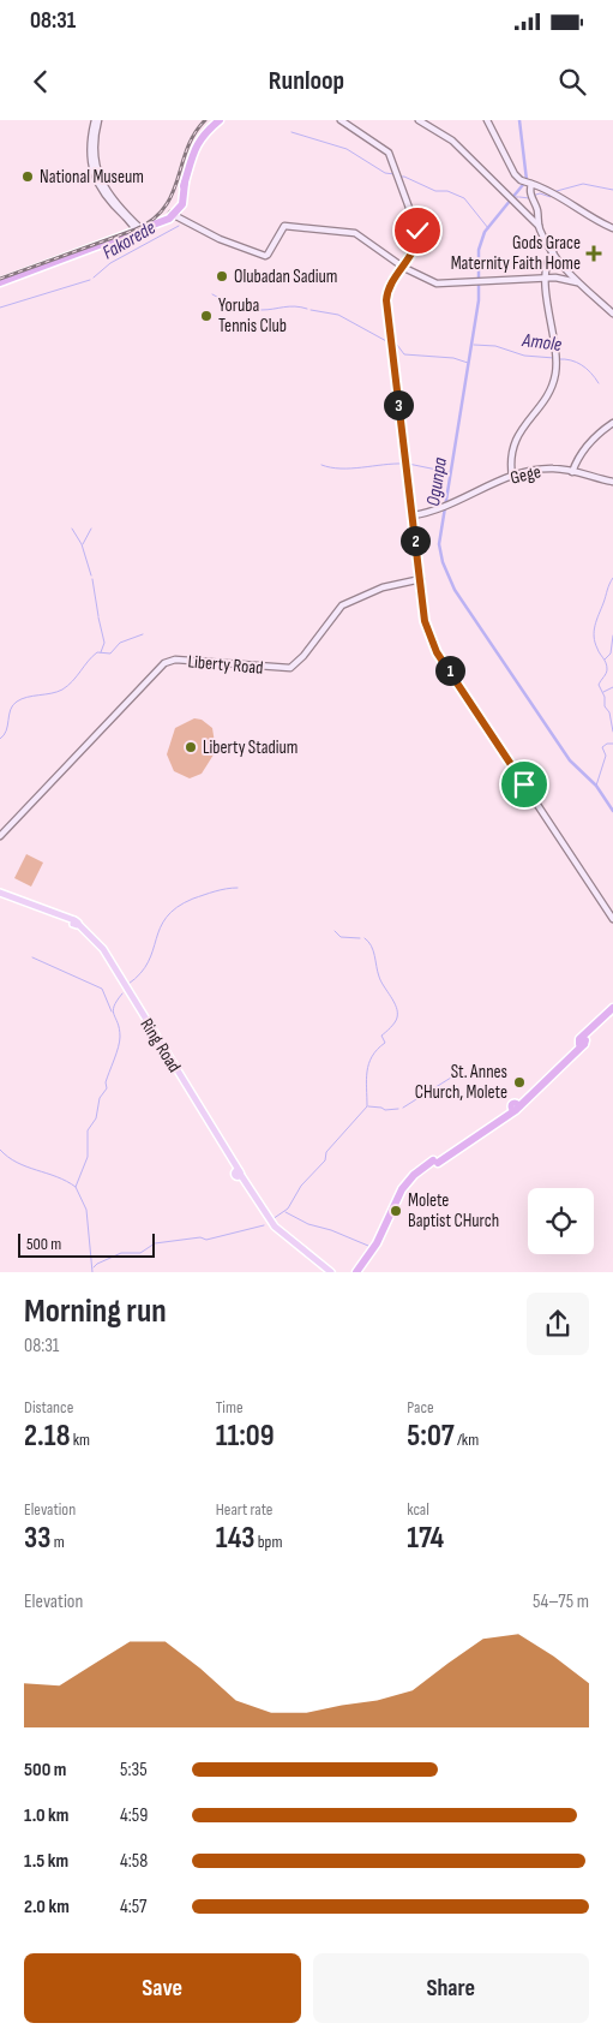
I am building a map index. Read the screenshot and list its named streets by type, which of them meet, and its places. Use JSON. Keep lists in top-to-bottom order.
{
  "streets": {
    "main road": ["Gege", "Liberty Road", "Ring Road"]
  },
  "water": ["Fakorede", "Amole", "Ogunpa"],
  "places": {
    "other": [
      "National Museum",
      "Olubadan Sadium",
      "Yoruba Tennis Club",
      "Liberty Stadium",
      "St. Annes CHurch, Molete",
      "Molete Baptist CHurch"
    ],
    "health": ["Gods Grace Maternity Faith Home"]
  },
  "scale_bar": "500 m",
  "page": {
    "status": "08:31",
    "header": "Runloop",
    "pins": ["3", "2", "1"],
    "scale": "500 m",
    "heading": ["Morning run", "08:31"],
    "stats": [
      ["Distance", "2.18 km"],
      ["Time", "11:09"],
      ["Pace", "5:07 /km"],
      ["Elevation", "33 m"],
      ["Heart rate", "143 bpm"],
      ["kcal", "174"]
    ],
    "chart": ["Elevation", "54–75 m"],
    "list": [
      {
        "name": "500 m",
        "note": "5:35"
      },
      {
        "name": "1.0 km",
        "note": "4:59"
      },
      {
        "name": "1.5 km",
        "note": "4:58"
      },
      {
        "name": "2.0 km",
        "note": "4:57"
      }
    ],
    "buttons": ["Save", "Share"]
  }
}
